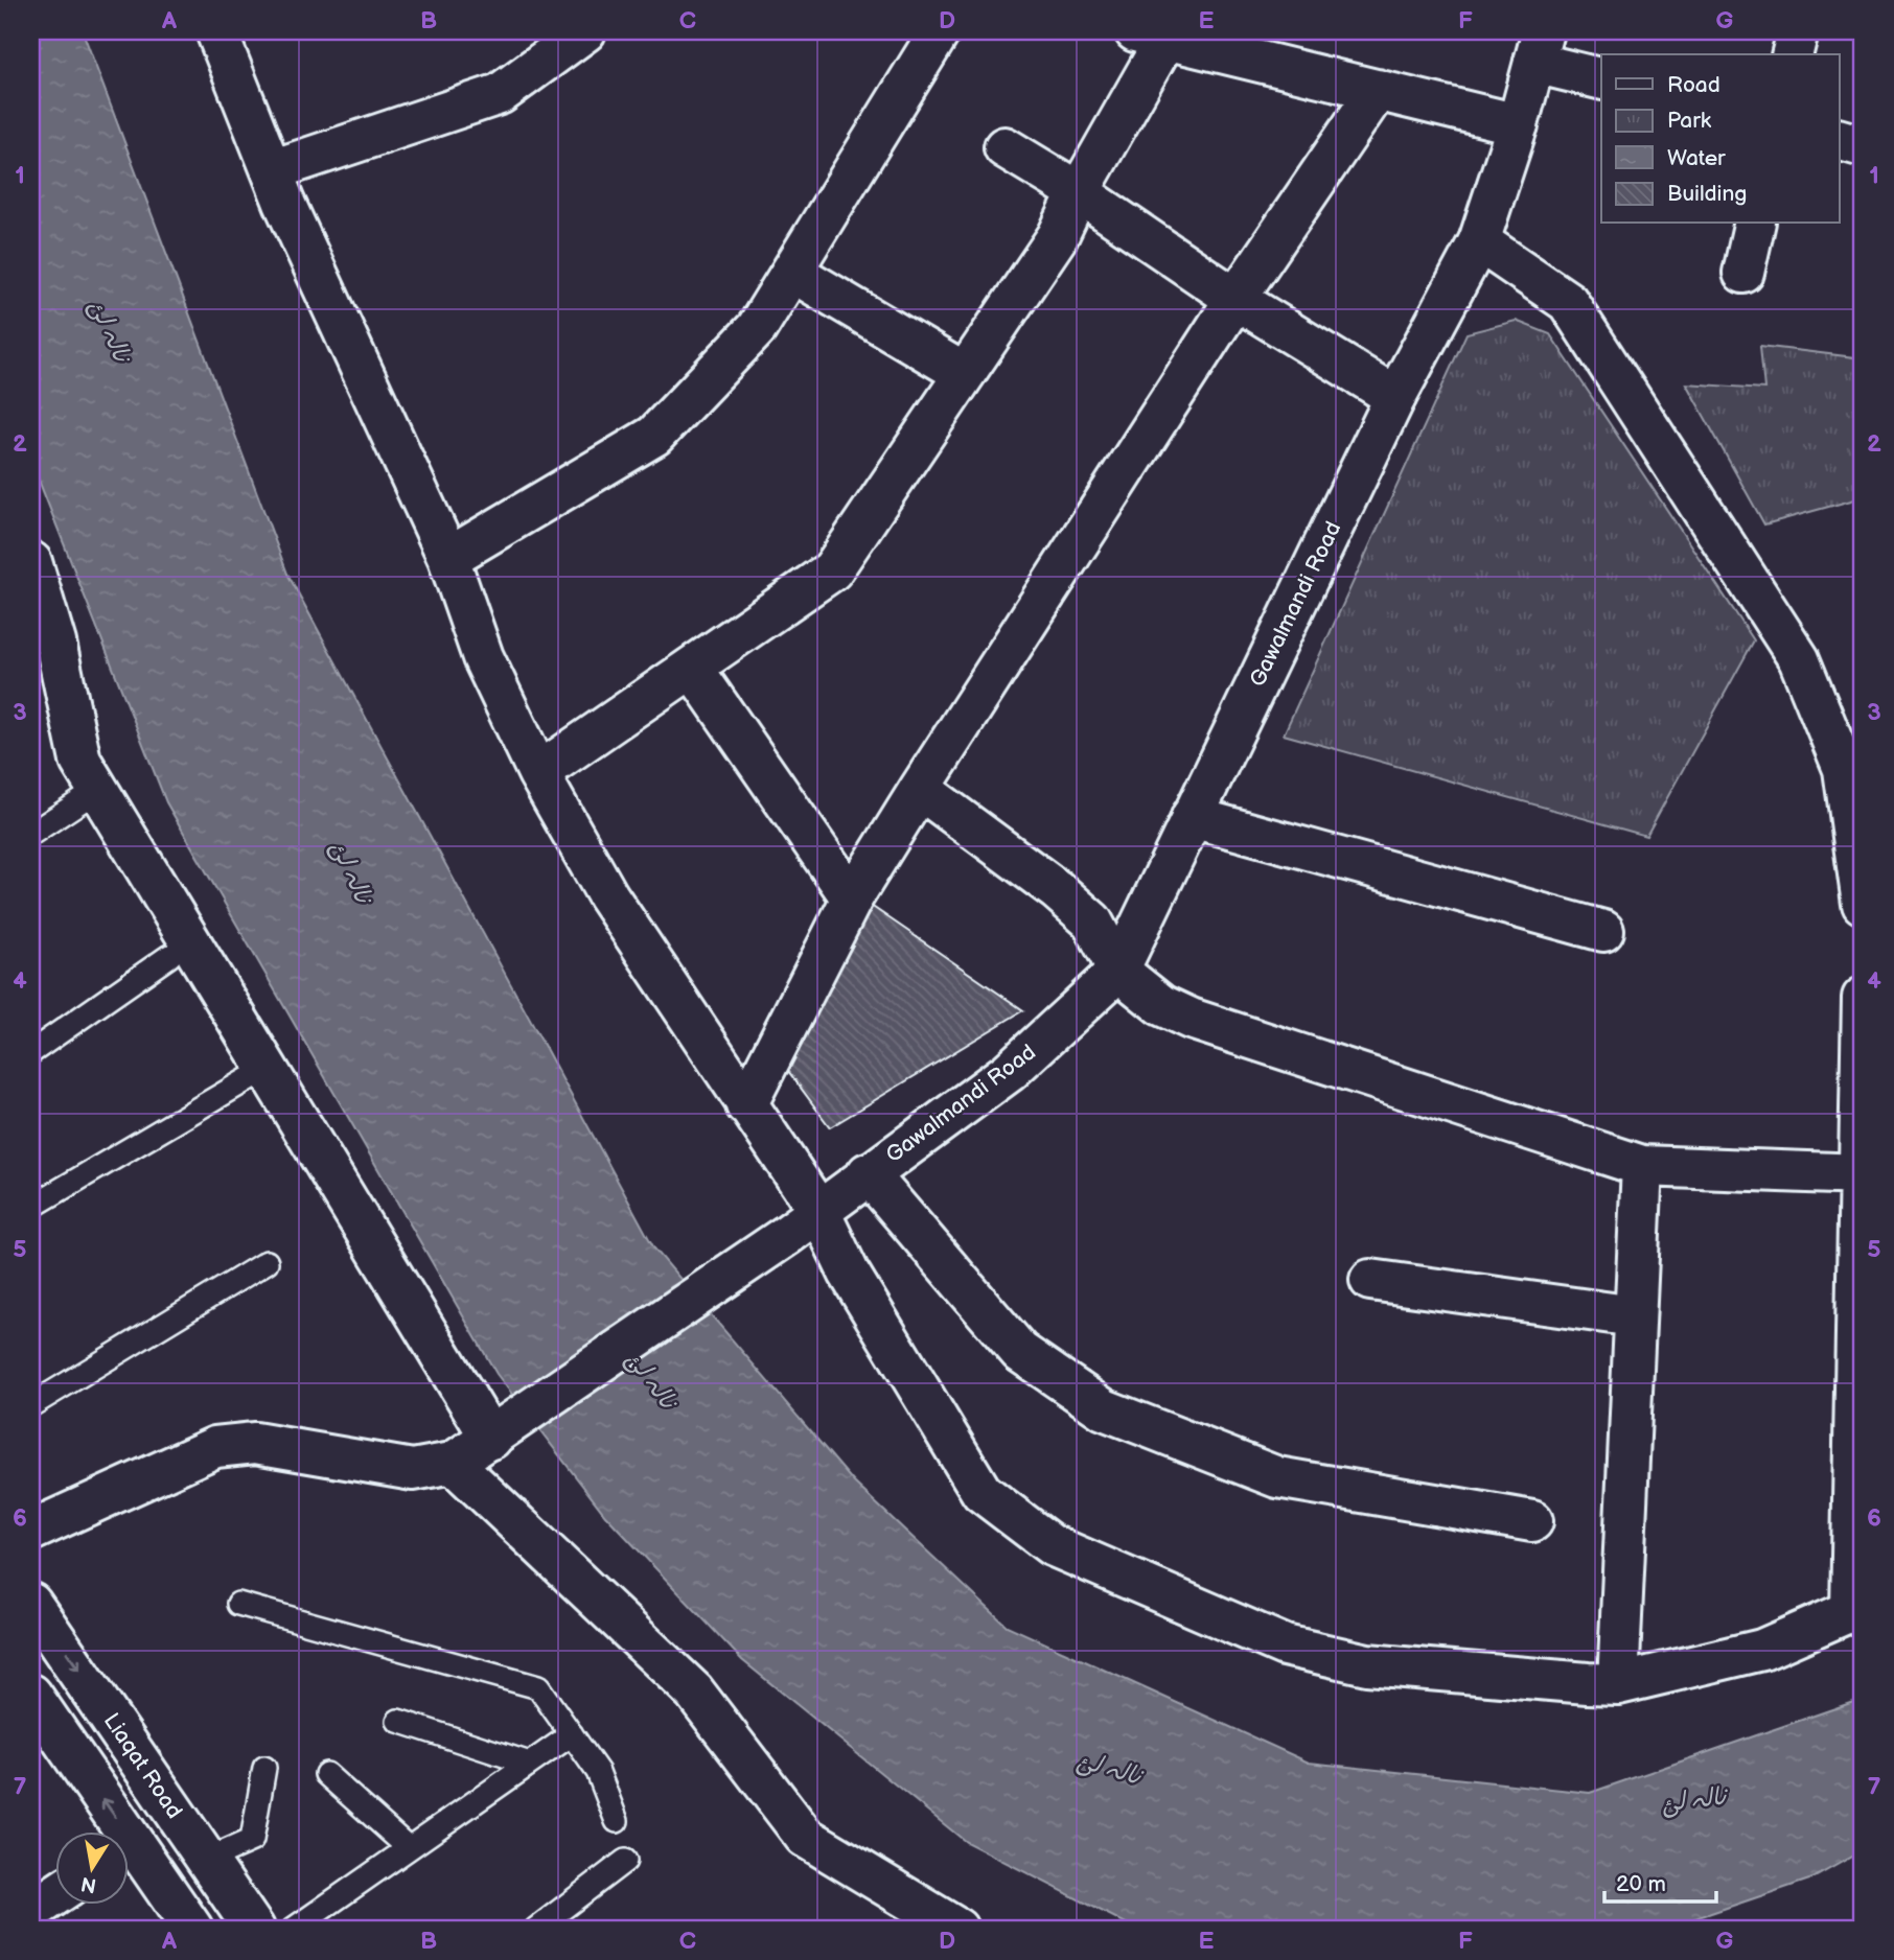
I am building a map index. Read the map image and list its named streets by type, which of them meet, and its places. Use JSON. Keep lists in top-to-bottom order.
{
  "streets": {
    "street": ["Gawalmandi Road", "Liaqat Road"]
  },
  "water": ["نالہ لئ"],
  "legend": [
    "Road",
    "Park",
    "Water",
    "Building"
  ],
  "scale_bar": "20 m",
  "north": "bottom",
  "grid": {
    "columns": [
      "A",
      "B",
      "C",
      "D",
      "E",
      "F",
      "G"
    ],
    "rows": [
      "1",
      "2",
      "3",
      "4",
      "5",
      "6",
      "7"
    ]
  }
}
